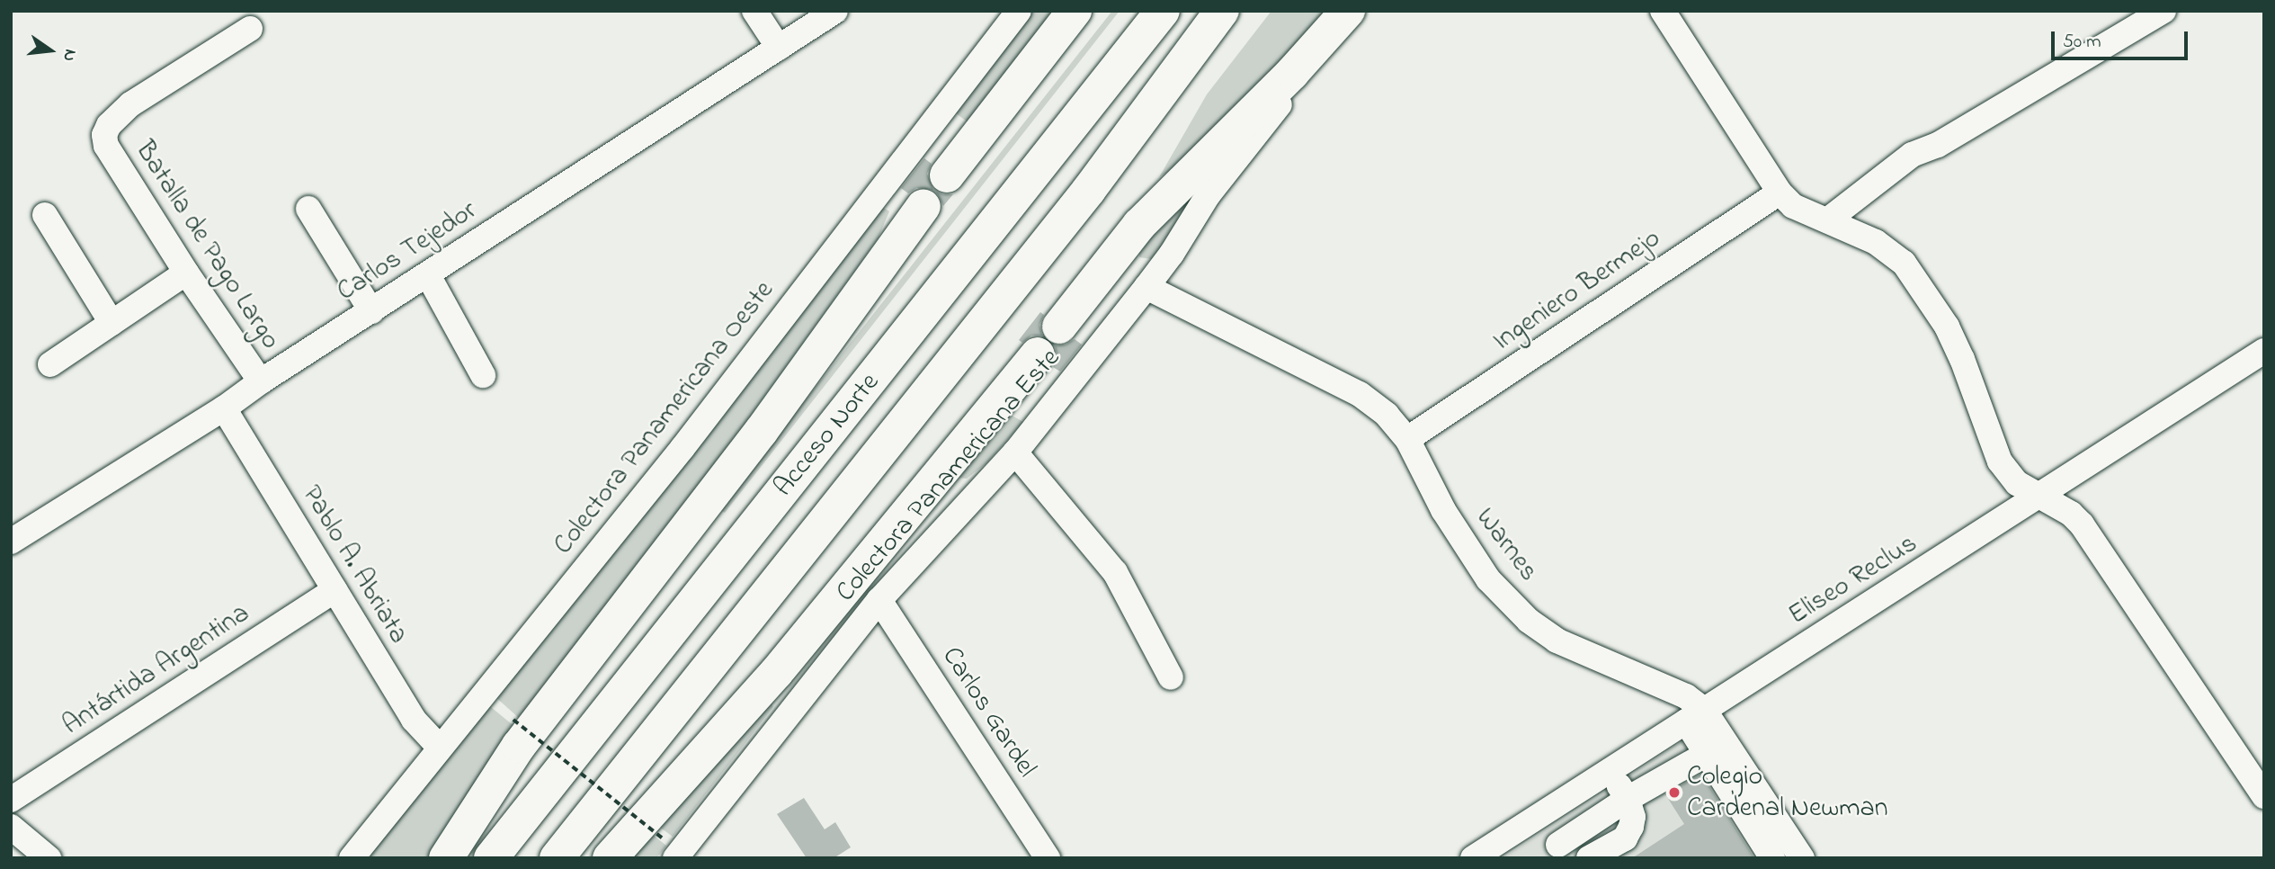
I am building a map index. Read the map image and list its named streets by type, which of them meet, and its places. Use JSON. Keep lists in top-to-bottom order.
{
  "streets": {
    "highway": ["Acceso Norte"],
    "street": [
      "Batalla de Pago Largo",
      "Carlos Tejedor",
      "Ingeniero Bermejo",
      "Colectora Panamericana Oeste",
      "Colectora Panamericana Este",
      "Warnes",
      "Pablo A. Abriata",
      "Eliseo Reclus",
      "Antártida Argentina",
      "Carlos Gardel"
    ]
  },
  "crossings": [
    ["Batalla de Pago Largo", "Carlos Tejedor"],
    ["Carlos Tejedor", "Pablo A. Abriata"],
    ["Ingeniero Bermejo", "Warnes"],
    ["Colectora Panamericana Oeste", "Pablo A. Abriata"],
    ["Colectora Panamericana Este", "Warnes"],
    ["Colectora Panamericana Este", "Carlos Gardel"],
    ["Warnes", "Eliseo Reclus"],
    ["Pablo A. Abriata", "Antártida Argentina"]
  ],
  "places": ["Colegio Cardenal Newman"],
  "scale_bar": "50 m",
  "north": "right"
}
